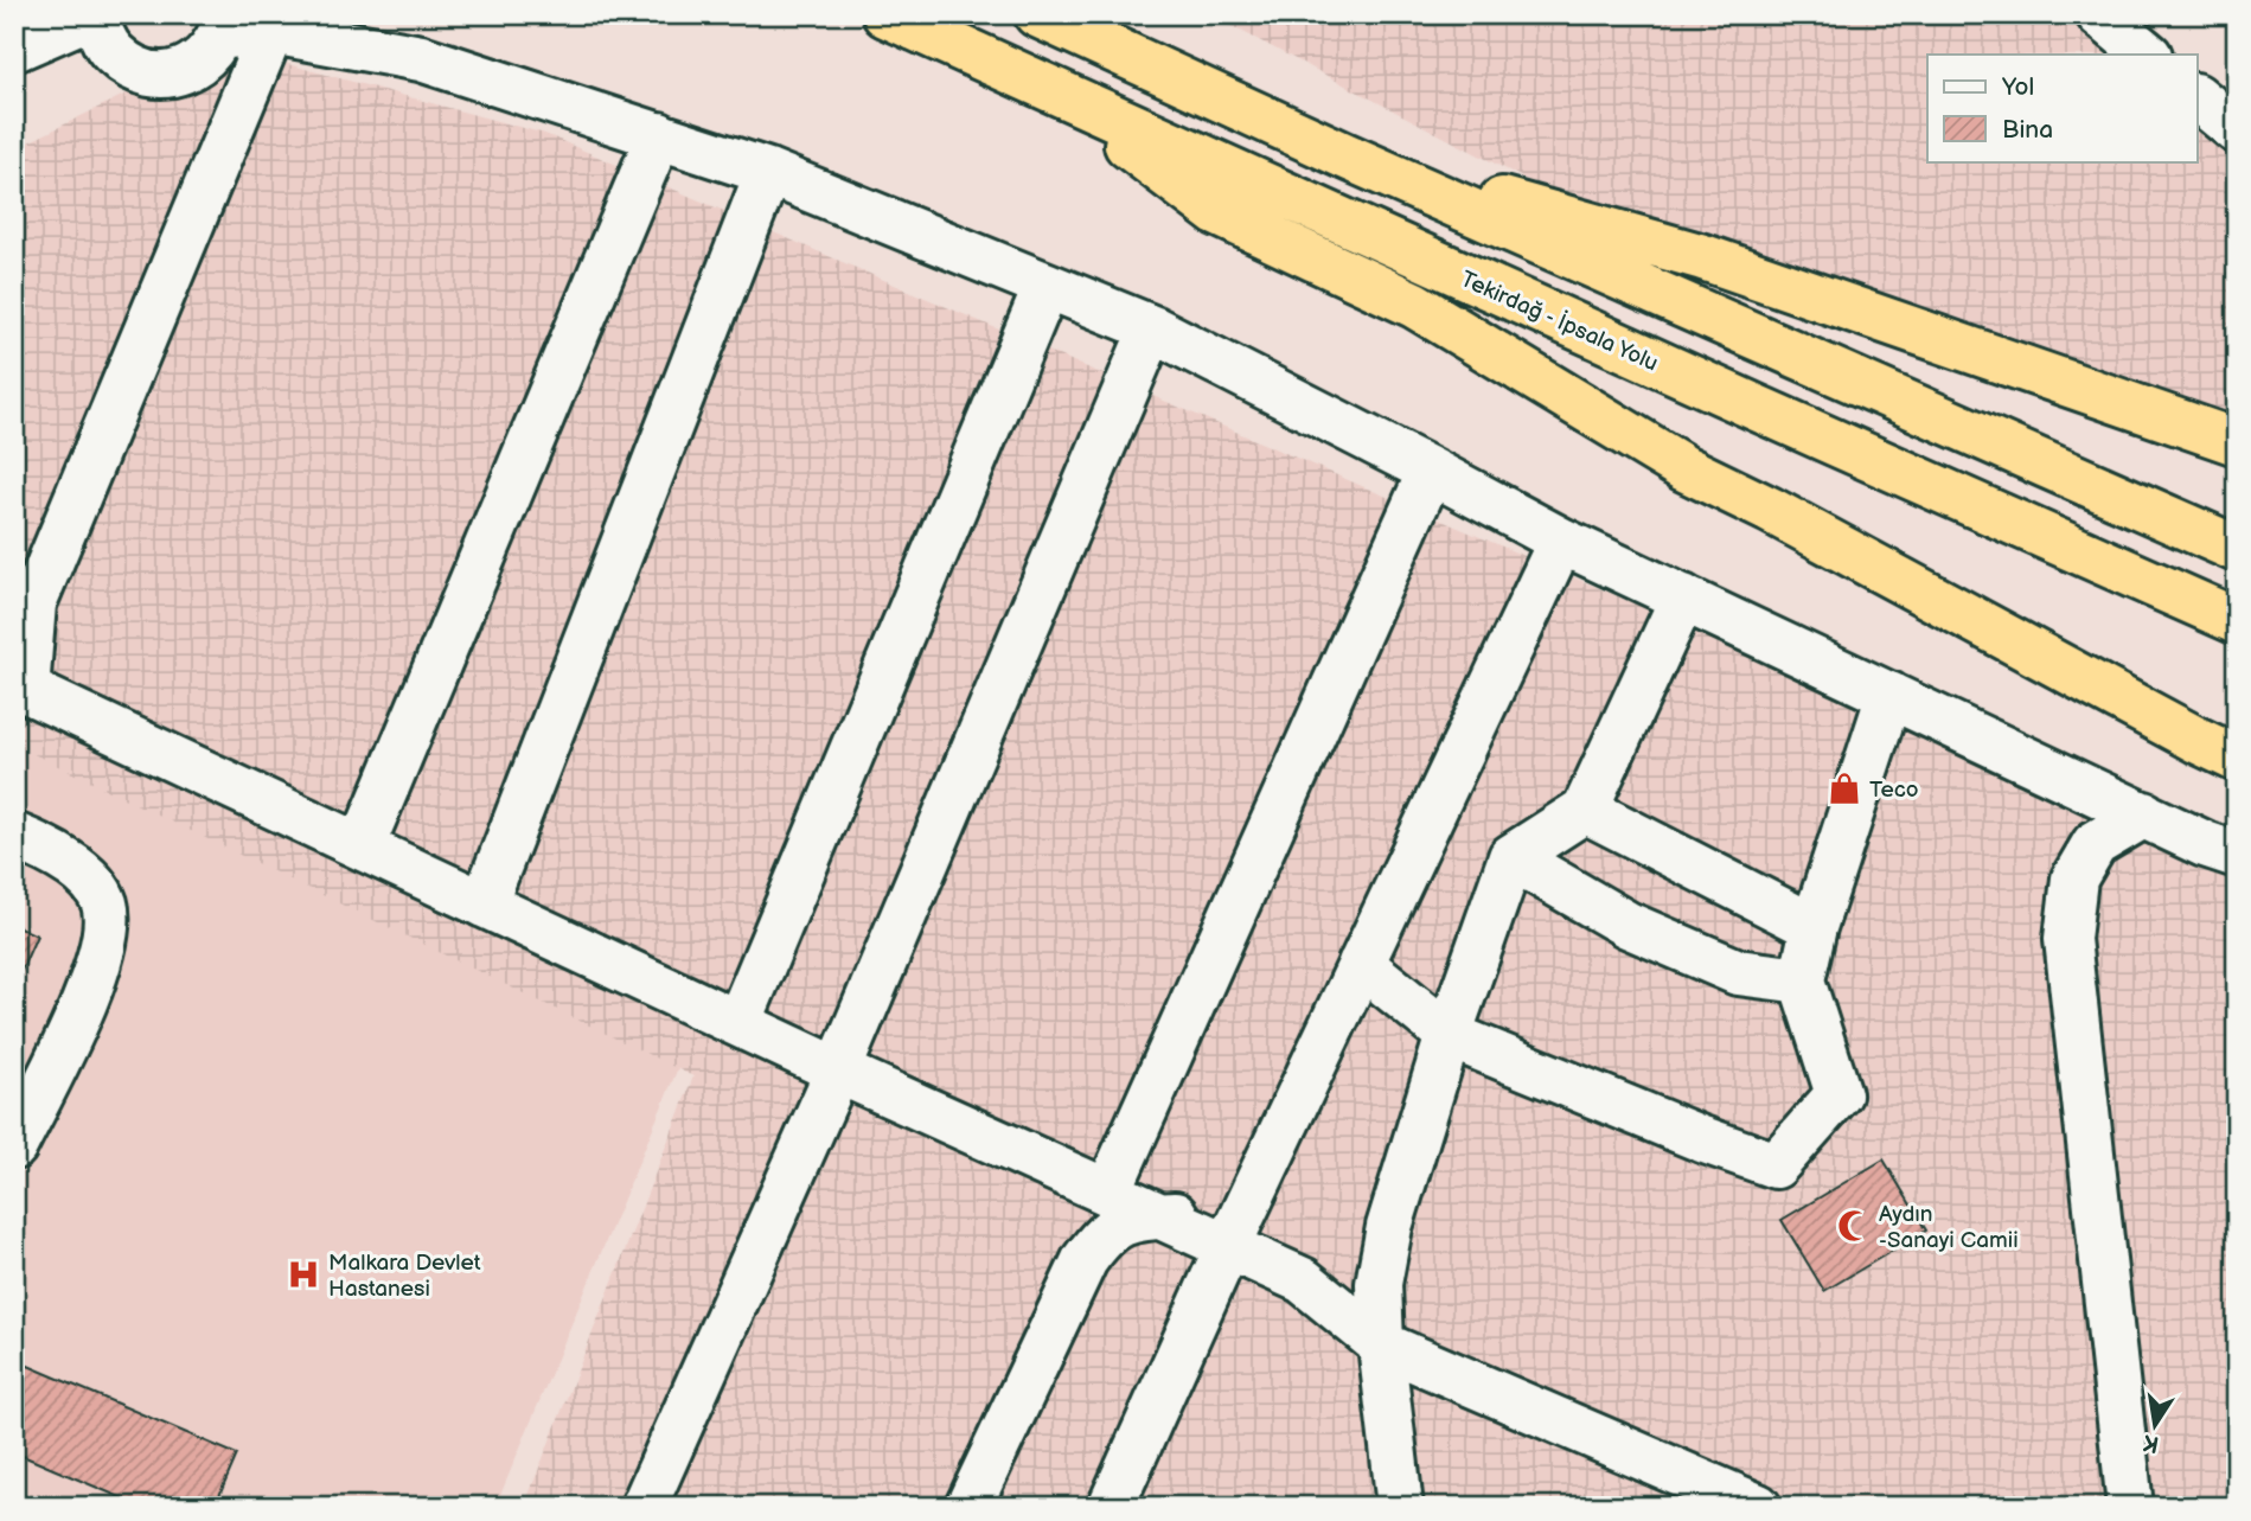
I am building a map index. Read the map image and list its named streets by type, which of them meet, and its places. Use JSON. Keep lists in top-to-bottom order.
{
  "streets": {
    "highway": ["Tekirdağ - İpsala Yolu"]
  },
  "places": {
    "shop": ["Teco"],
    "mosque": ["Aydın -Sanayi Camii"],
    "hospital": ["Malkara Devlet Hastanesi"]
  },
  "legend": ["Yol", "Bina"],
  "north": "bottom"
}
